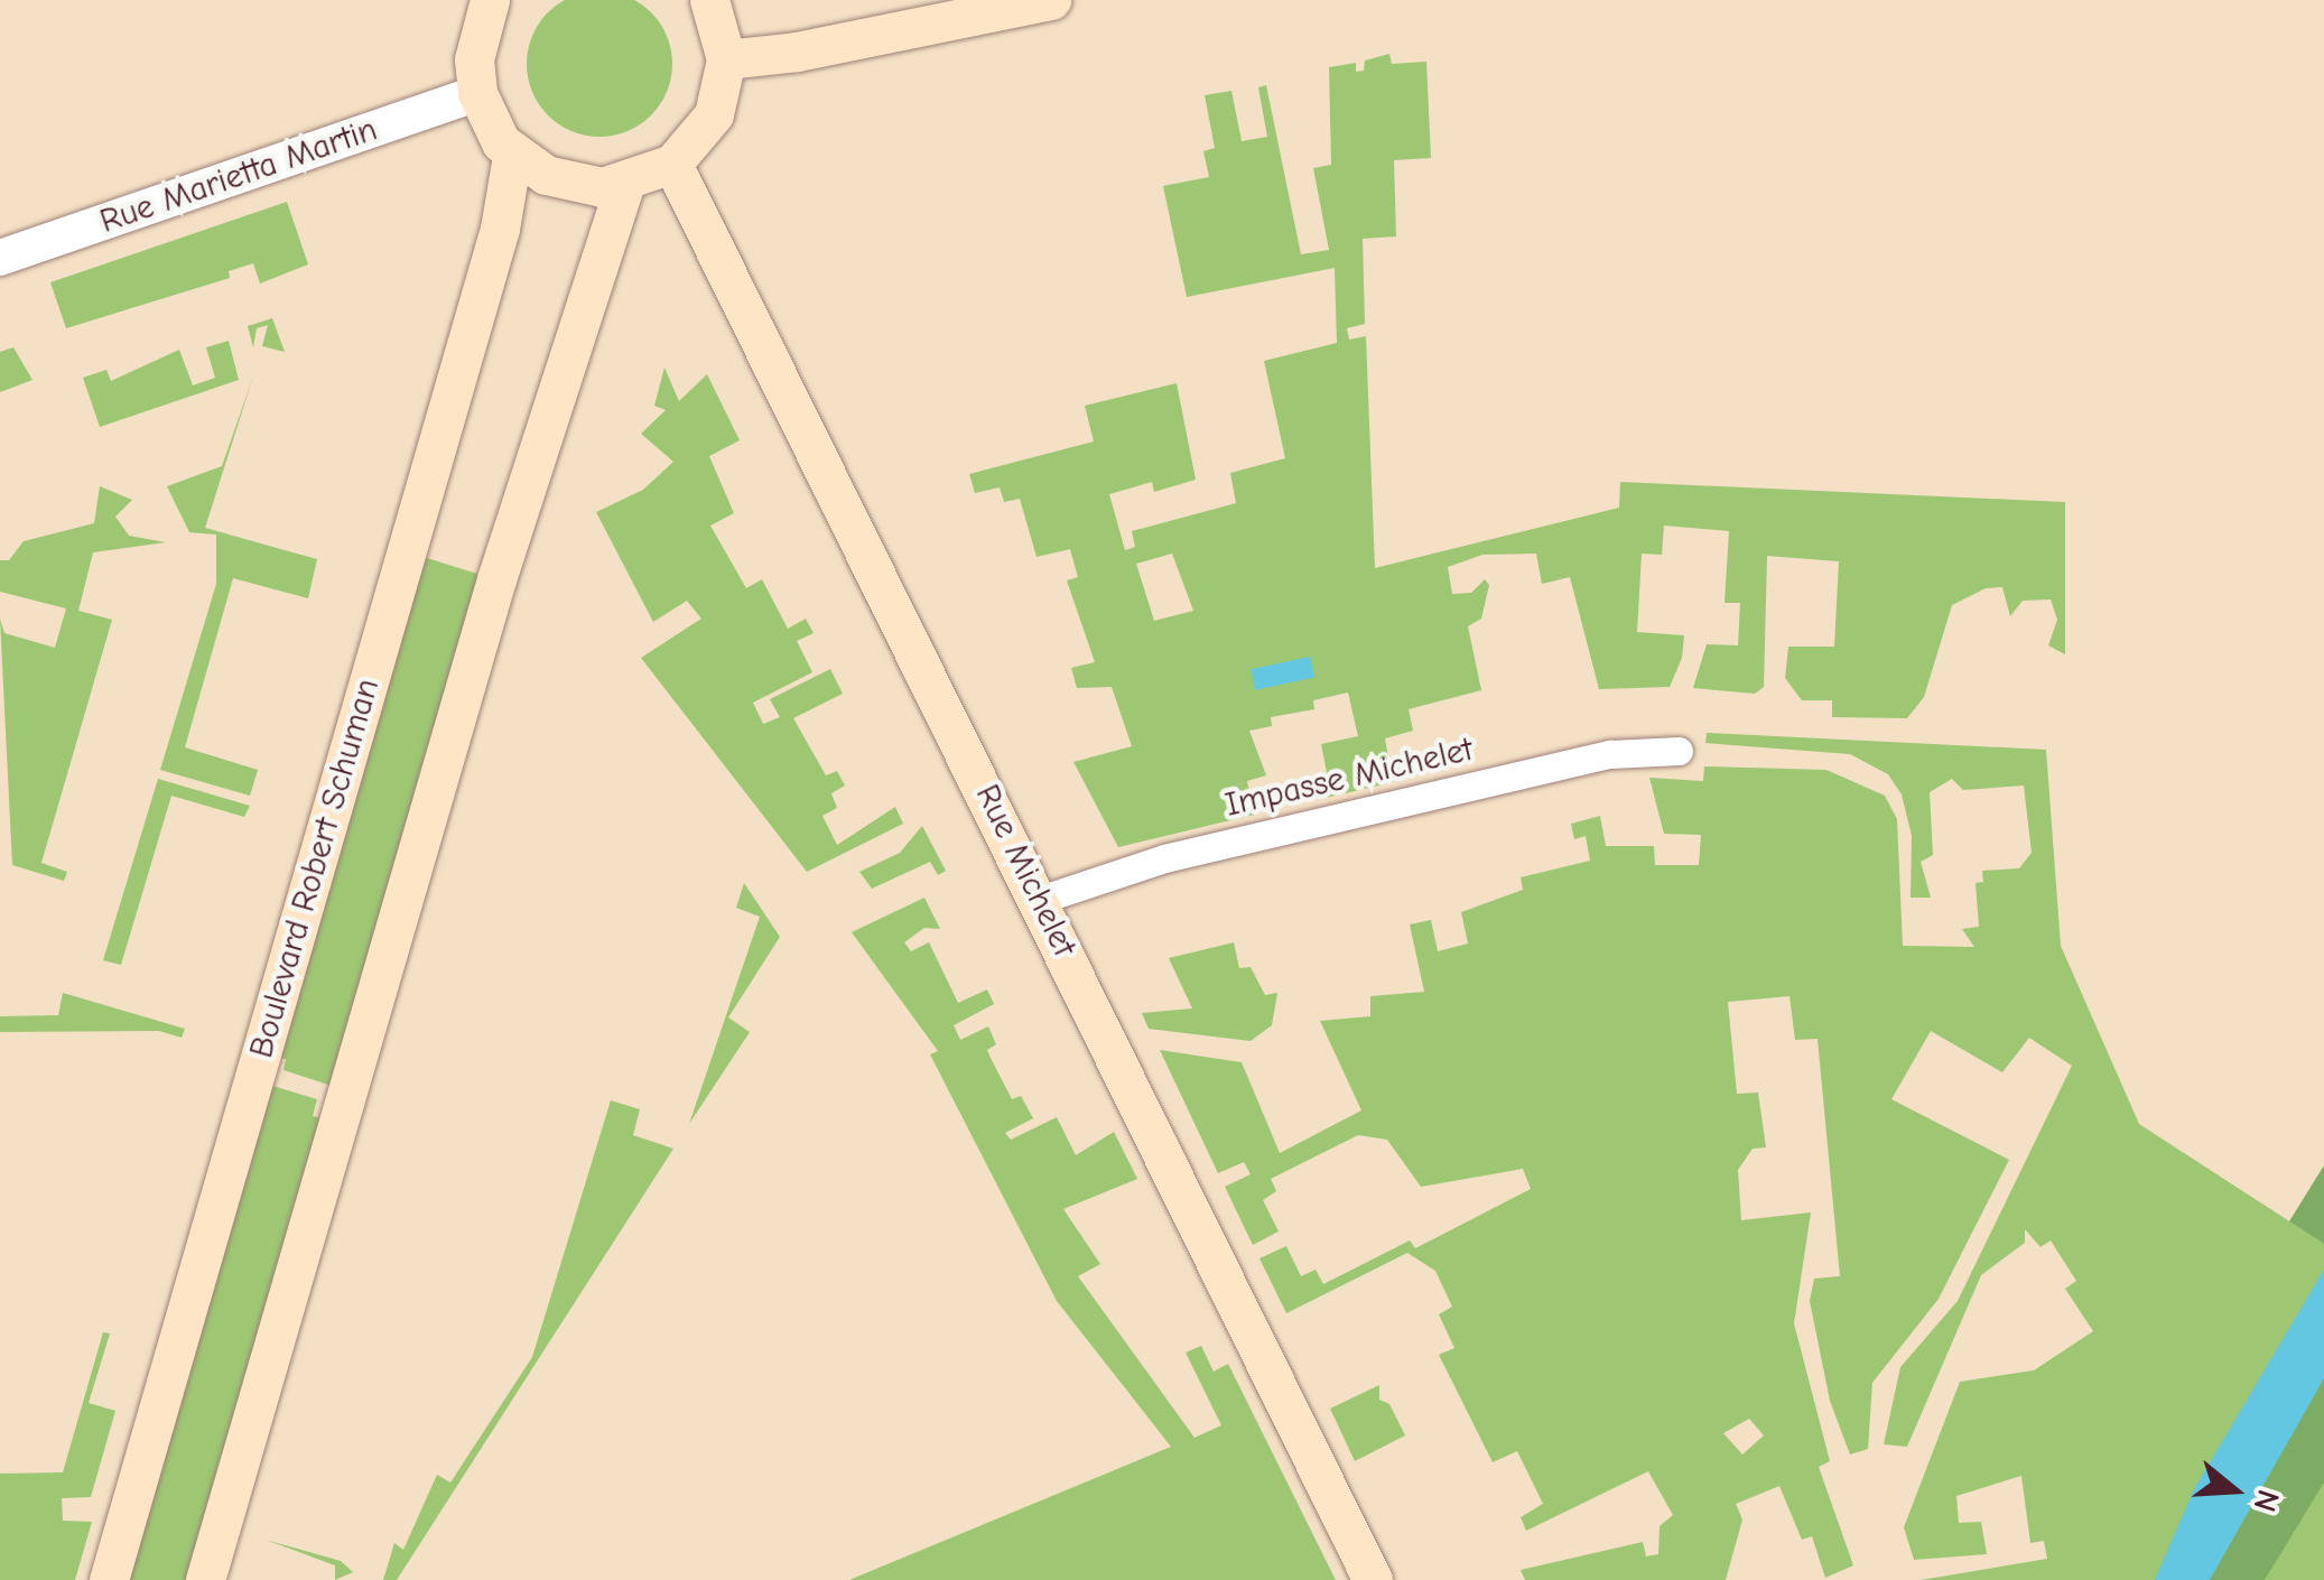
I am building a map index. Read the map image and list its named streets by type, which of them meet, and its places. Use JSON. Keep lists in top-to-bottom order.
{
  "streets": {
    "main road": ["Boulevard Robert Schuman", "Rue Michelet"],
    "street": ["Rue Marietta Martin", "Impasse Michelet"]
  },
  "crossings": [
    ["Impasse Michelet", "Rue Michelet"]
  ],
  "north": "right"
}
